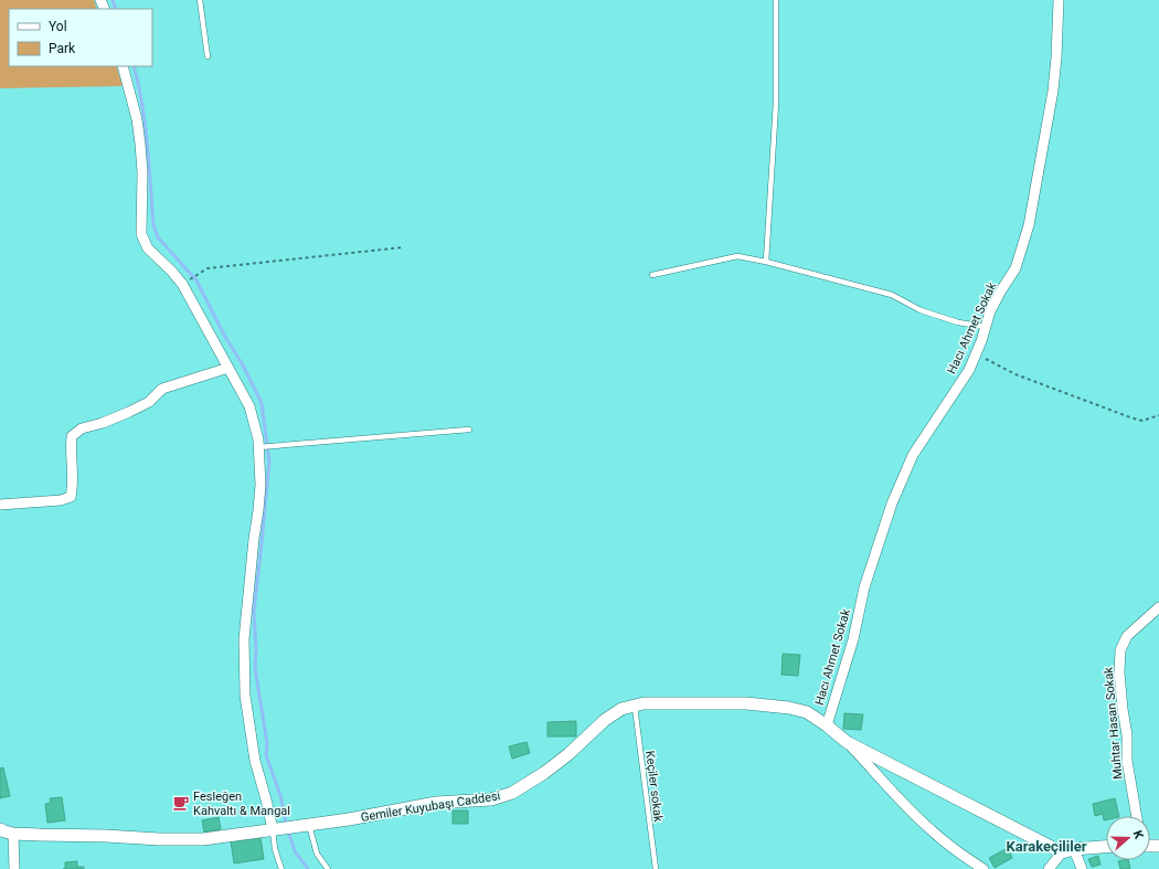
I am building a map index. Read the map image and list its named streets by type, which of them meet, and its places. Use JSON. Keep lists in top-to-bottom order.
{
  "streets": {
    "street": ["Hacı Ahmet Sokak", "Muhtar Hasan Sokak", "Gemiler Kuyubaşı Caddesi"],
    "lane": ["Keçiler sokak"]
  },
  "crossings": [
    ["Hacı Ahmet Sokak", "Gemiler Kuyubaşı Caddesi"],
    ["Keçiler sokak", "Gemiler Kuyubaşı Caddesi"]
  ],
  "districts": ["Karakeçililer"],
  "places": {
    "cafe": ["Fesleğen Kahvaltı & Mangal"]
  },
  "legend": ["Yol", "Park"],
  "north": "right"
}
